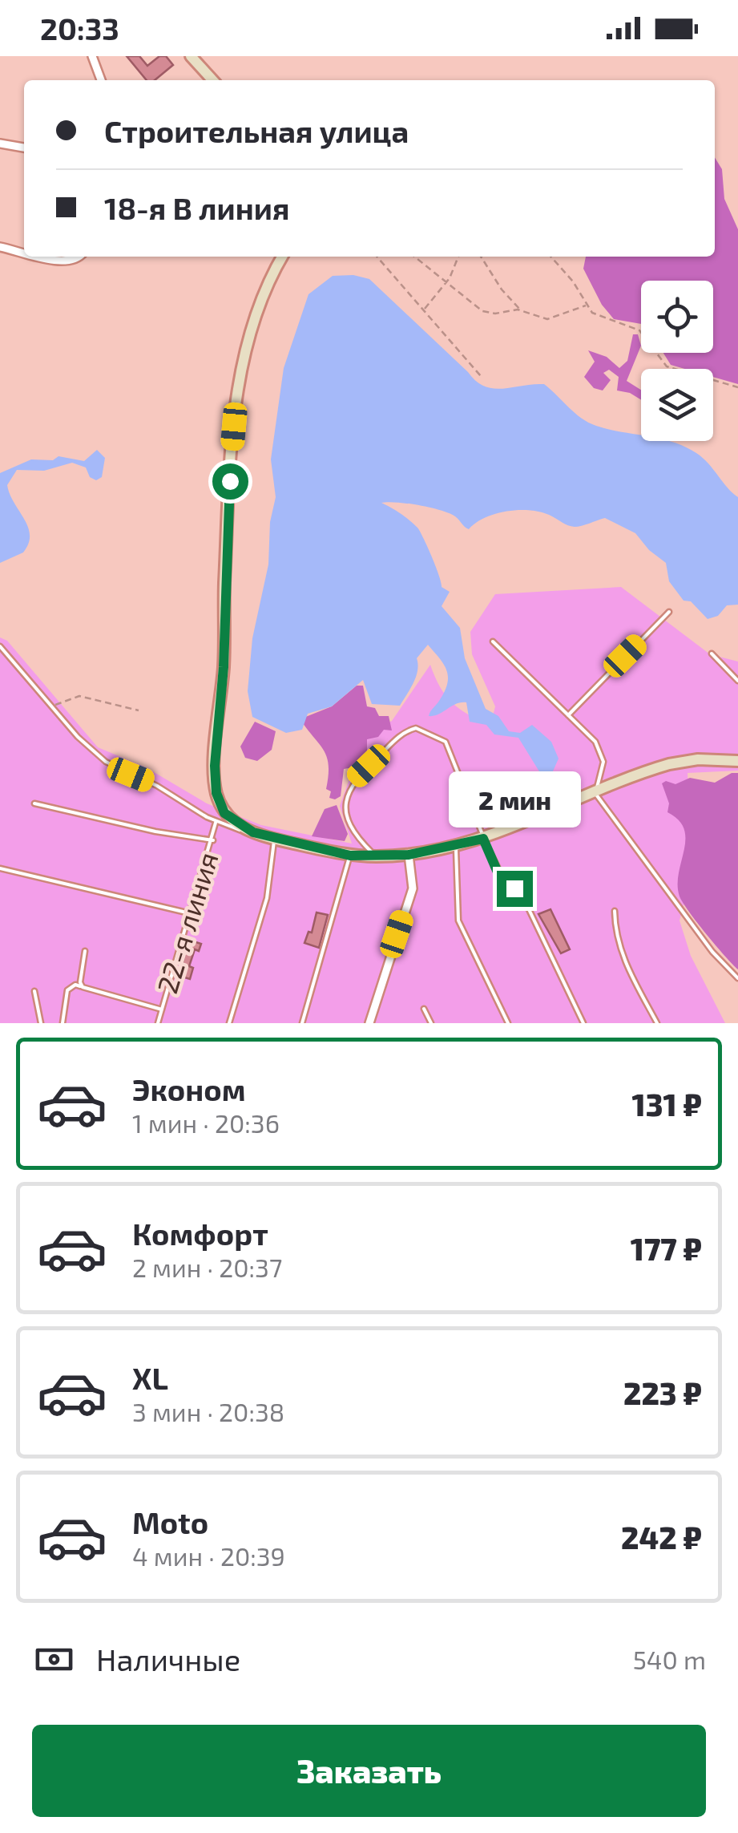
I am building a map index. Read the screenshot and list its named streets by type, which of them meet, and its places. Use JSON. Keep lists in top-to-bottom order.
{
  "streets": {
    "lane": ["22-я линия"]
  },
  "page": {
    "status": "20:33",
    "banner": ["Строительная улица", "18-я В линия"],
    "bubble": "2 мин",
    "list": [
      {
        "name": "Эконом",
        "note": "1 мин · 20:36",
        "value": "131 ₽"
      },
      {
        "name": "Комфорт",
        "note": "2 мин · 20:37",
        "value": "177 ₽"
      },
      {
        "name": "XL",
        "note": "3 мин · 20:38",
        "value": "223 ₽"
      },
      {
        "name": "Moto",
        "note": "4 мин · 20:39",
        "value": "242 ₽"
      }
    ],
    "pay": ["Наличные", "540 m"],
    "buttons": "Заказать"
  }
}
